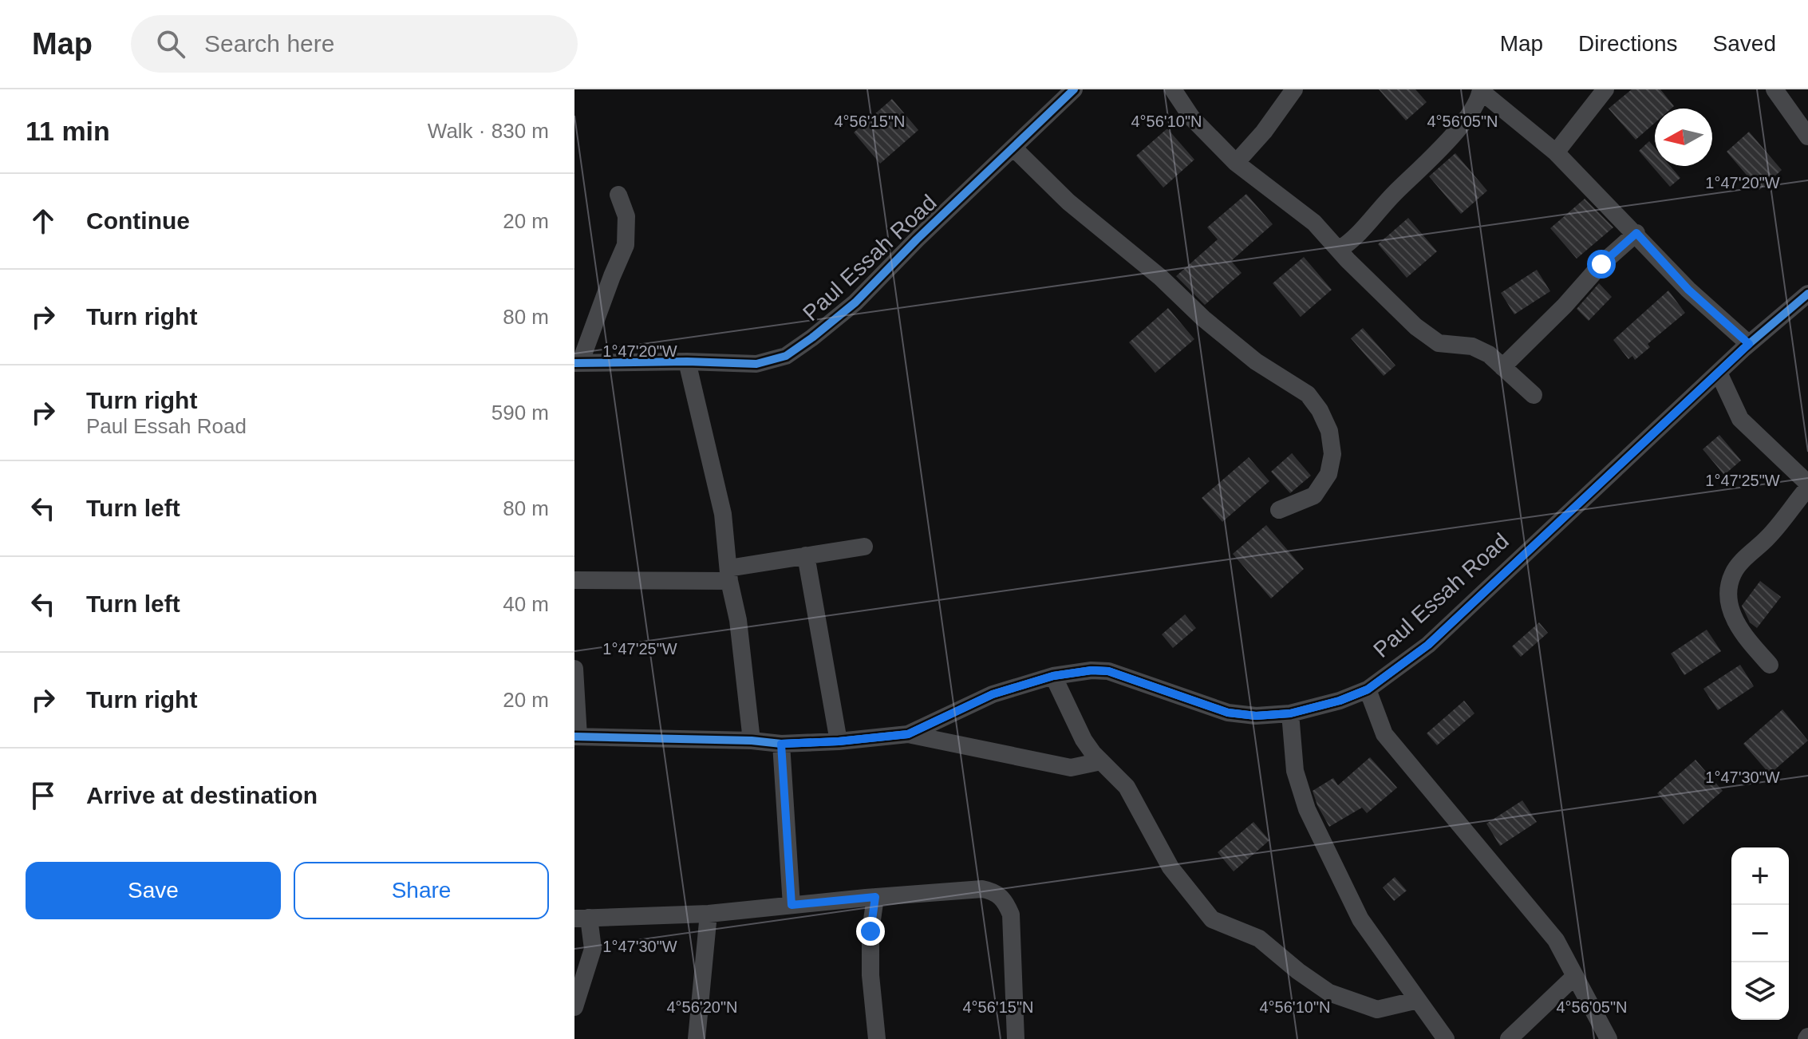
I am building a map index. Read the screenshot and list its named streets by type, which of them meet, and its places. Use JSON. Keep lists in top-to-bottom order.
{
  "streets": {
    "street": ["Paul Essah Road"]
  },
  "north": "left",
  "page": {
    "header": "Map",
    "search": "Search here",
    "nav": ["Map", "Directions", "Saved"],
    "heading": ["11 min", "Walk · 830 m"],
    "list": [
      ["Continue", "20 m"],
      ["Turn right", "80 m"],
      ["Turn right", "Paul Essah Road", "590 m"],
      ["Turn left", "80 m"],
      ["Turn left", "40 m"],
      ["Turn right", "20 m"],
      "Arrive at destination"
    ],
    "buttons": ["Save", "Share"],
    "map_buttons": ["+", "−"]
  },
  "coordinates": [
    "4°56'15\"N",
    "4°56'10\"N",
    "4°56'05\"N",
    "1°47'20\"W",
    "1°47'25\"W",
    "1°47'30\"W",
    "4°56'20\"N"
  ]
}
